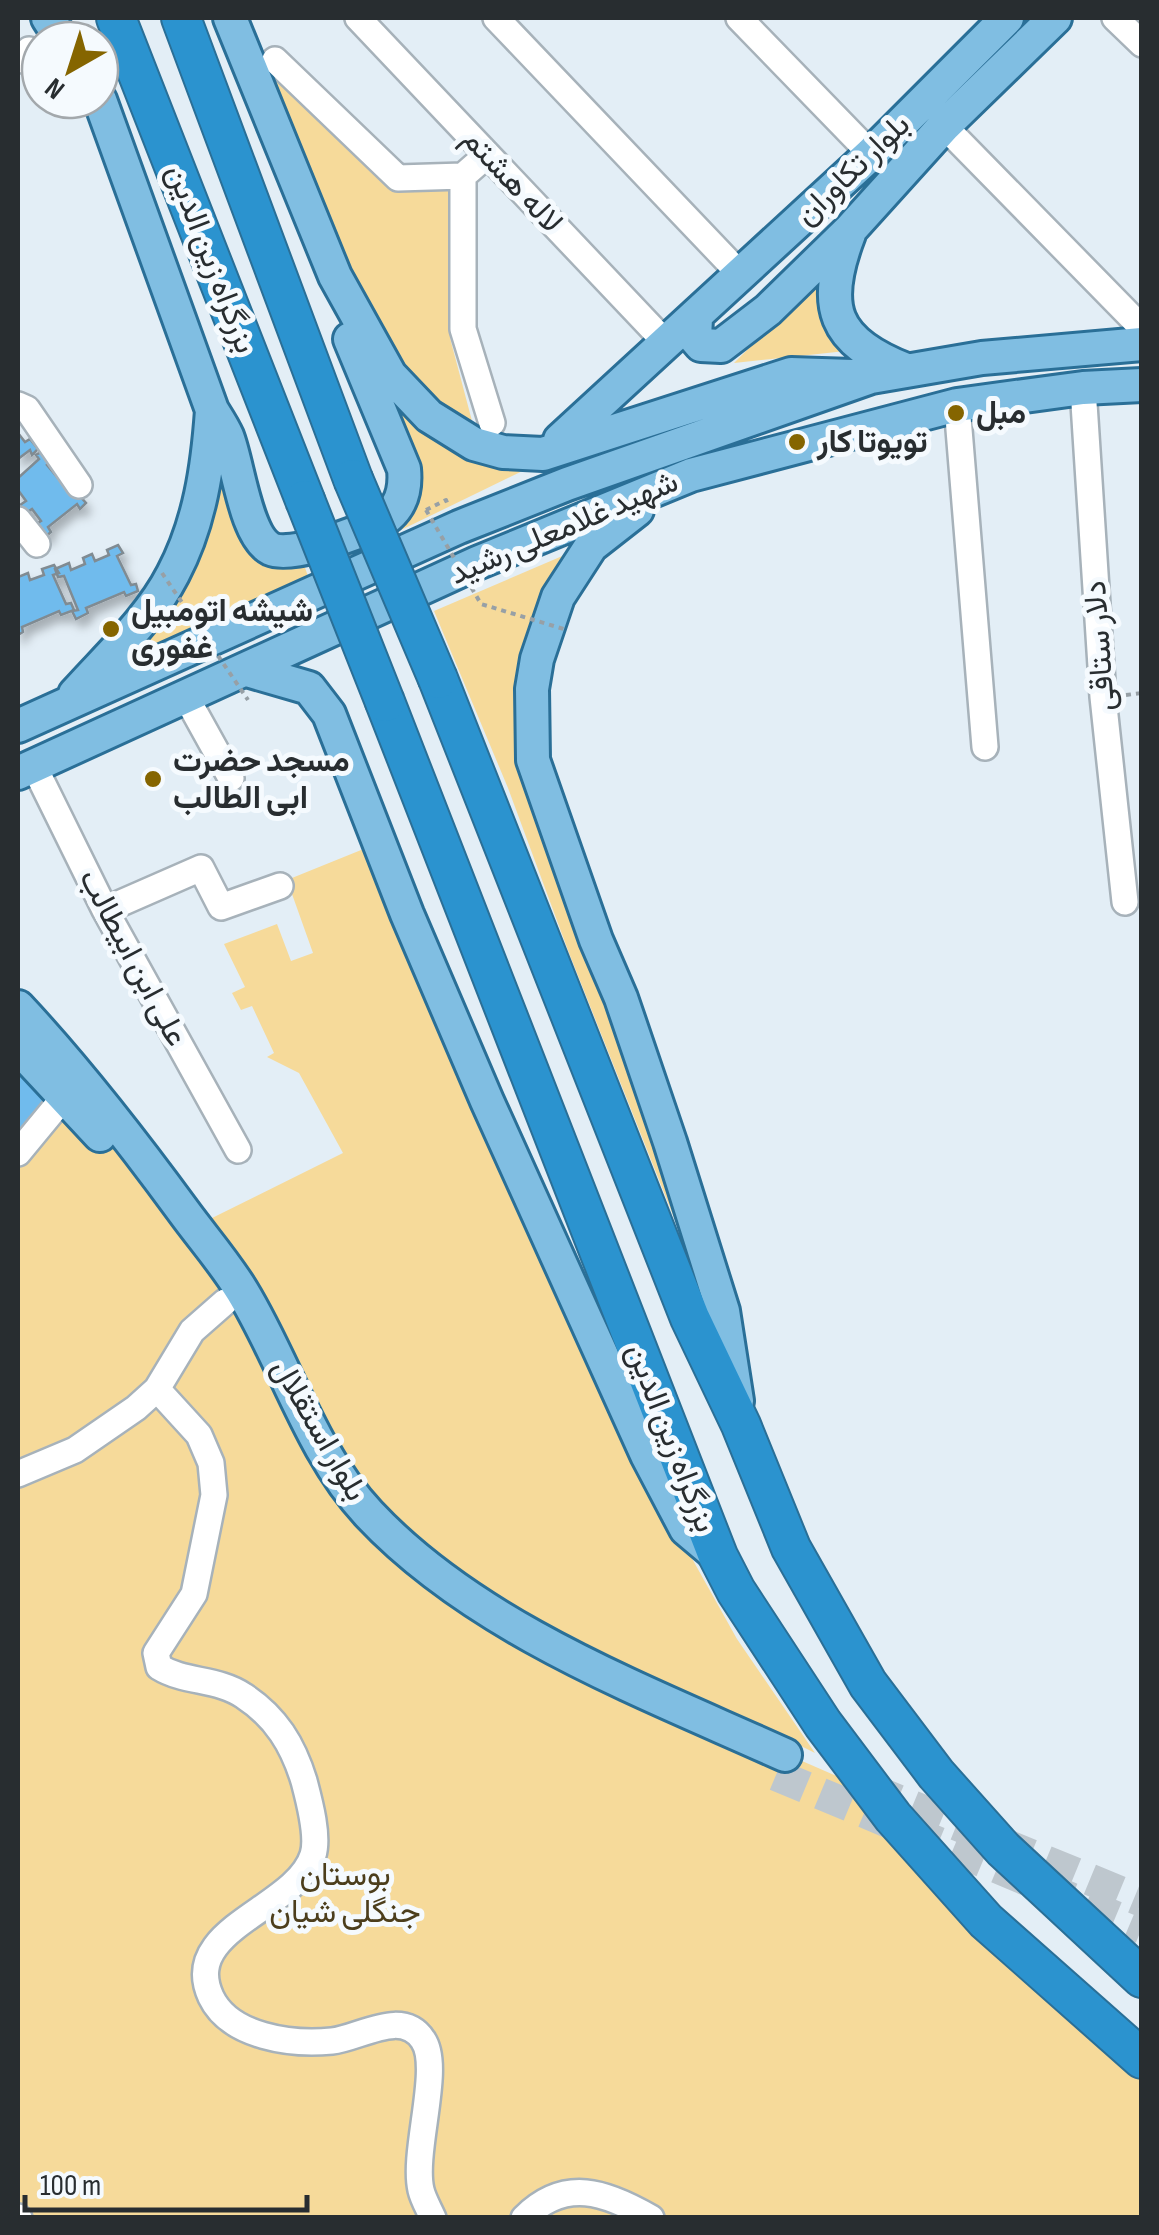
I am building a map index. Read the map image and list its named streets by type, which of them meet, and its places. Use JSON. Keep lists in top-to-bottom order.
{
  "streets": {
    "highway": ["بزرگراه زین الدین"],
    "main road": ["بلوار تکاوران", "شهید غلامعلی رشید", "بلوار استقلال"],
    "street": ["لاله هشتم", "دلار ستاقی", "علی ابن ابیطالب"]
  },
  "crossings": [
    ["بلوار تکاوران", "لاله هشتم"],
    ["شهید غلامعلی رشید", "دلار ستاقی"],
    ["شهید غلامعلی رشید", "علی ابن ابیطالب"]
  ],
  "parks": ["بوستان جنگلی شیان"],
  "places": [
    "مبل",
    "تویوتا کار",
    "شیشه اتومبیل غفوری",
    "مسجد حضرت ابی الطالب"
  ],
  "scale_bar": "100 m",
  "north": "bottom left"
}
